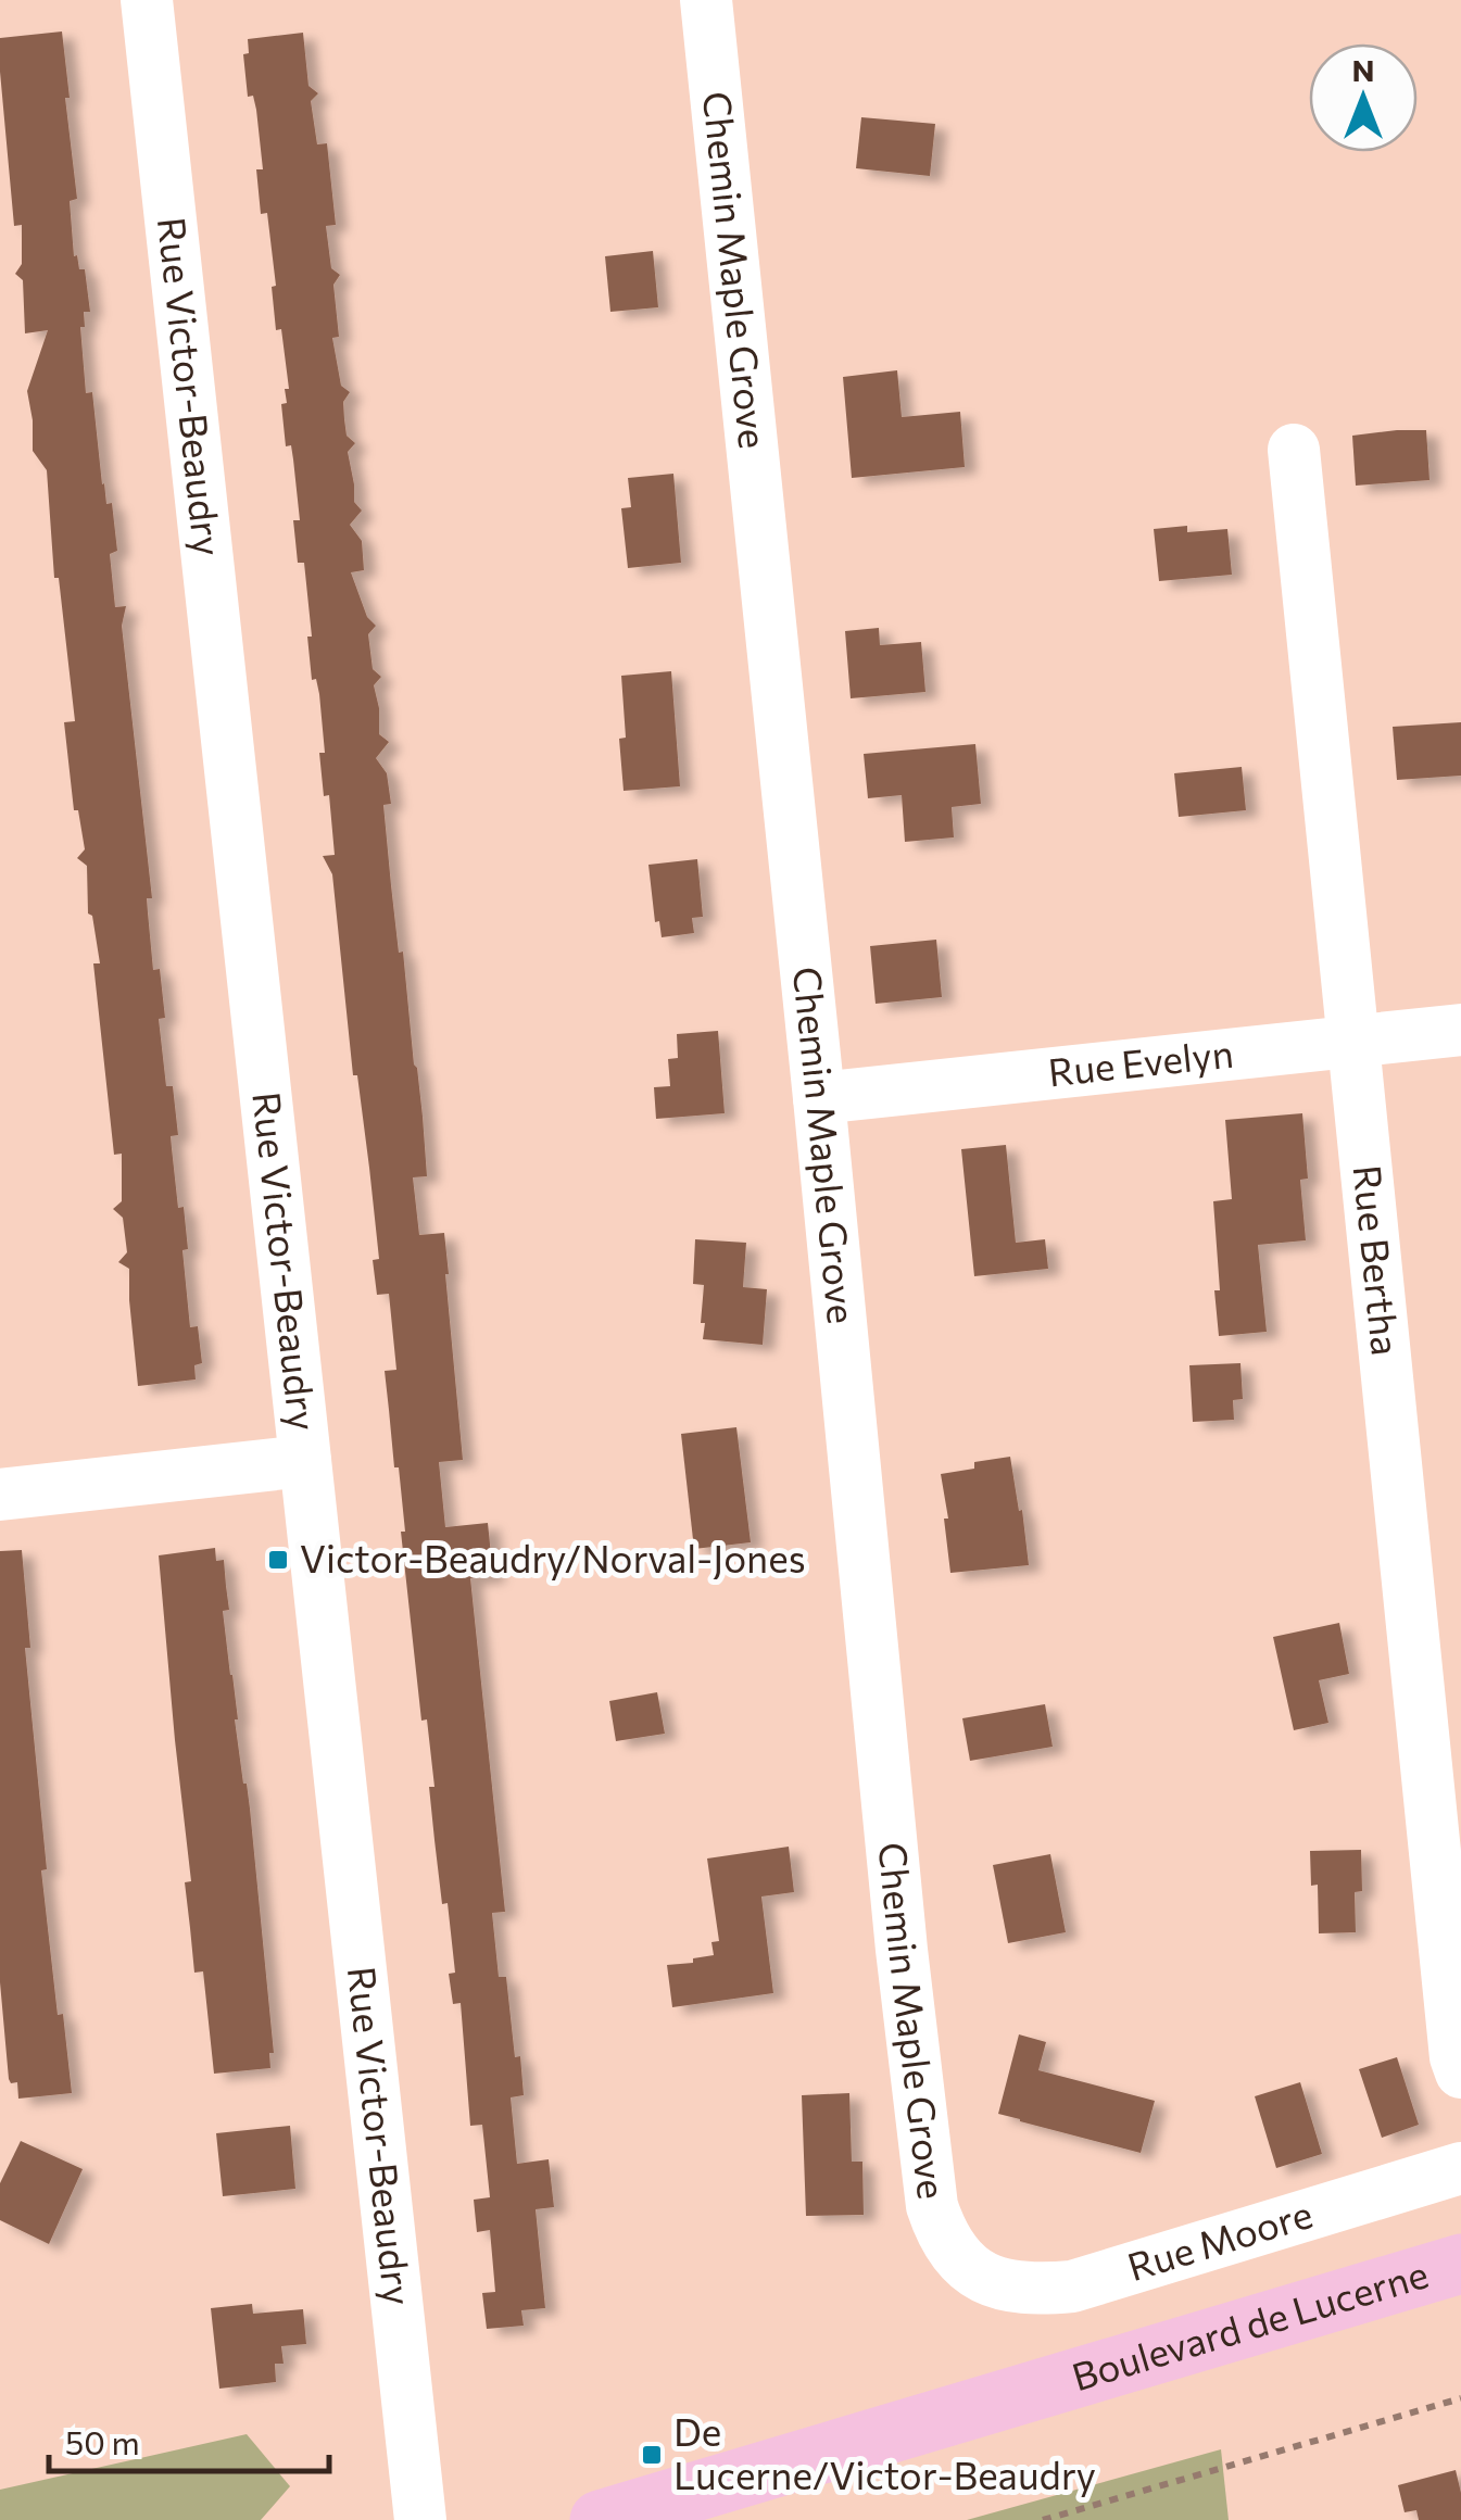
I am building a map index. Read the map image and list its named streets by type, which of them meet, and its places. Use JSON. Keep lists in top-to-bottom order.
{
  "streets": {
    "main road": ["Boulevard de Lucerne"],
    "street": [
      "Chemin Maple Grove",
      "Rue Victor-Beaudry",
      "Rue Evelyn",
      "Rue Bertha",
      "Rue Moore"
    ]
  },
  "crossings": [
    ["Chemin Maple Grove", "Rue Evelyn"],
    ["Chemin Maple Grove", "Rue Moore"],
    ["Rue Evelyn", "Rue Bertha"]
  ],
  "places": {
    "transit": ["Victor-Beaudry/Norval-Jones", "De Lucerne/Victor-Beaudry"]
  },
  "scale_bar": "50 m",
  "north": "top"
}
